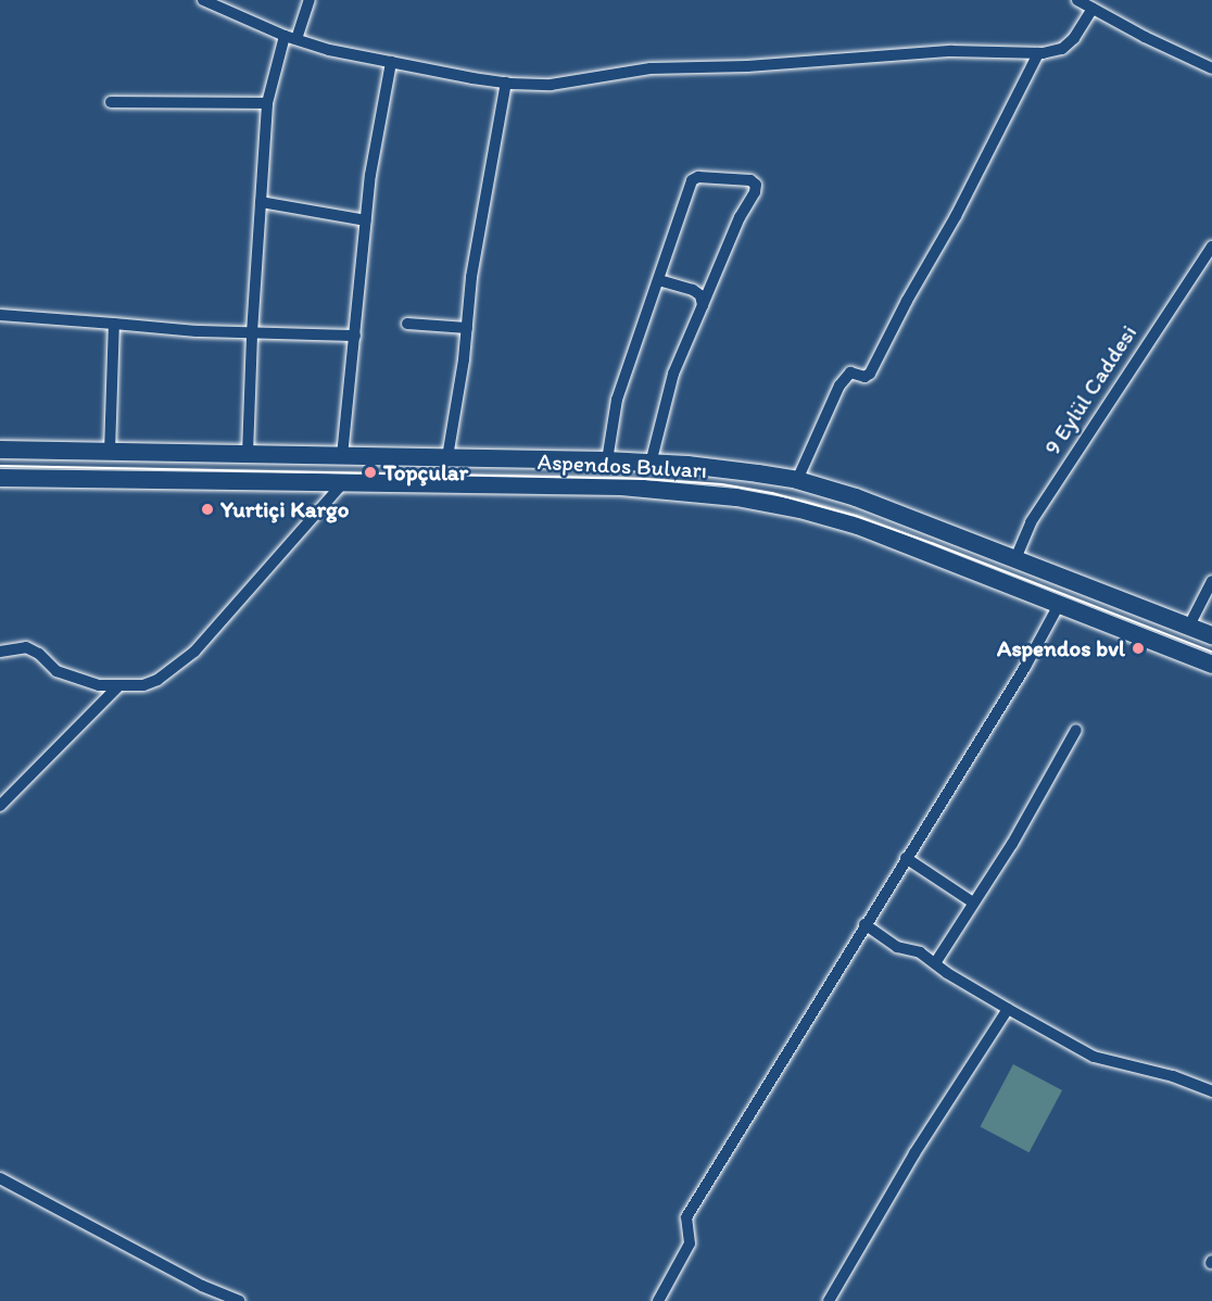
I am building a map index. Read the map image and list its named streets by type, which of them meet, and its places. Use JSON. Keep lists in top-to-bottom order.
{
  "streets": {
    "main road": ["Aspendos Bulvarı"],
    "street": ["9 Eylül Caddesi"]
  },
  "crossings": [
    ["9 Eylül Caddesi", "Aspendos Bulvarı"]
  ],
  "places": ["Topçular", "Yurtiçi Kargo", "Aspendos bvl"]
}
